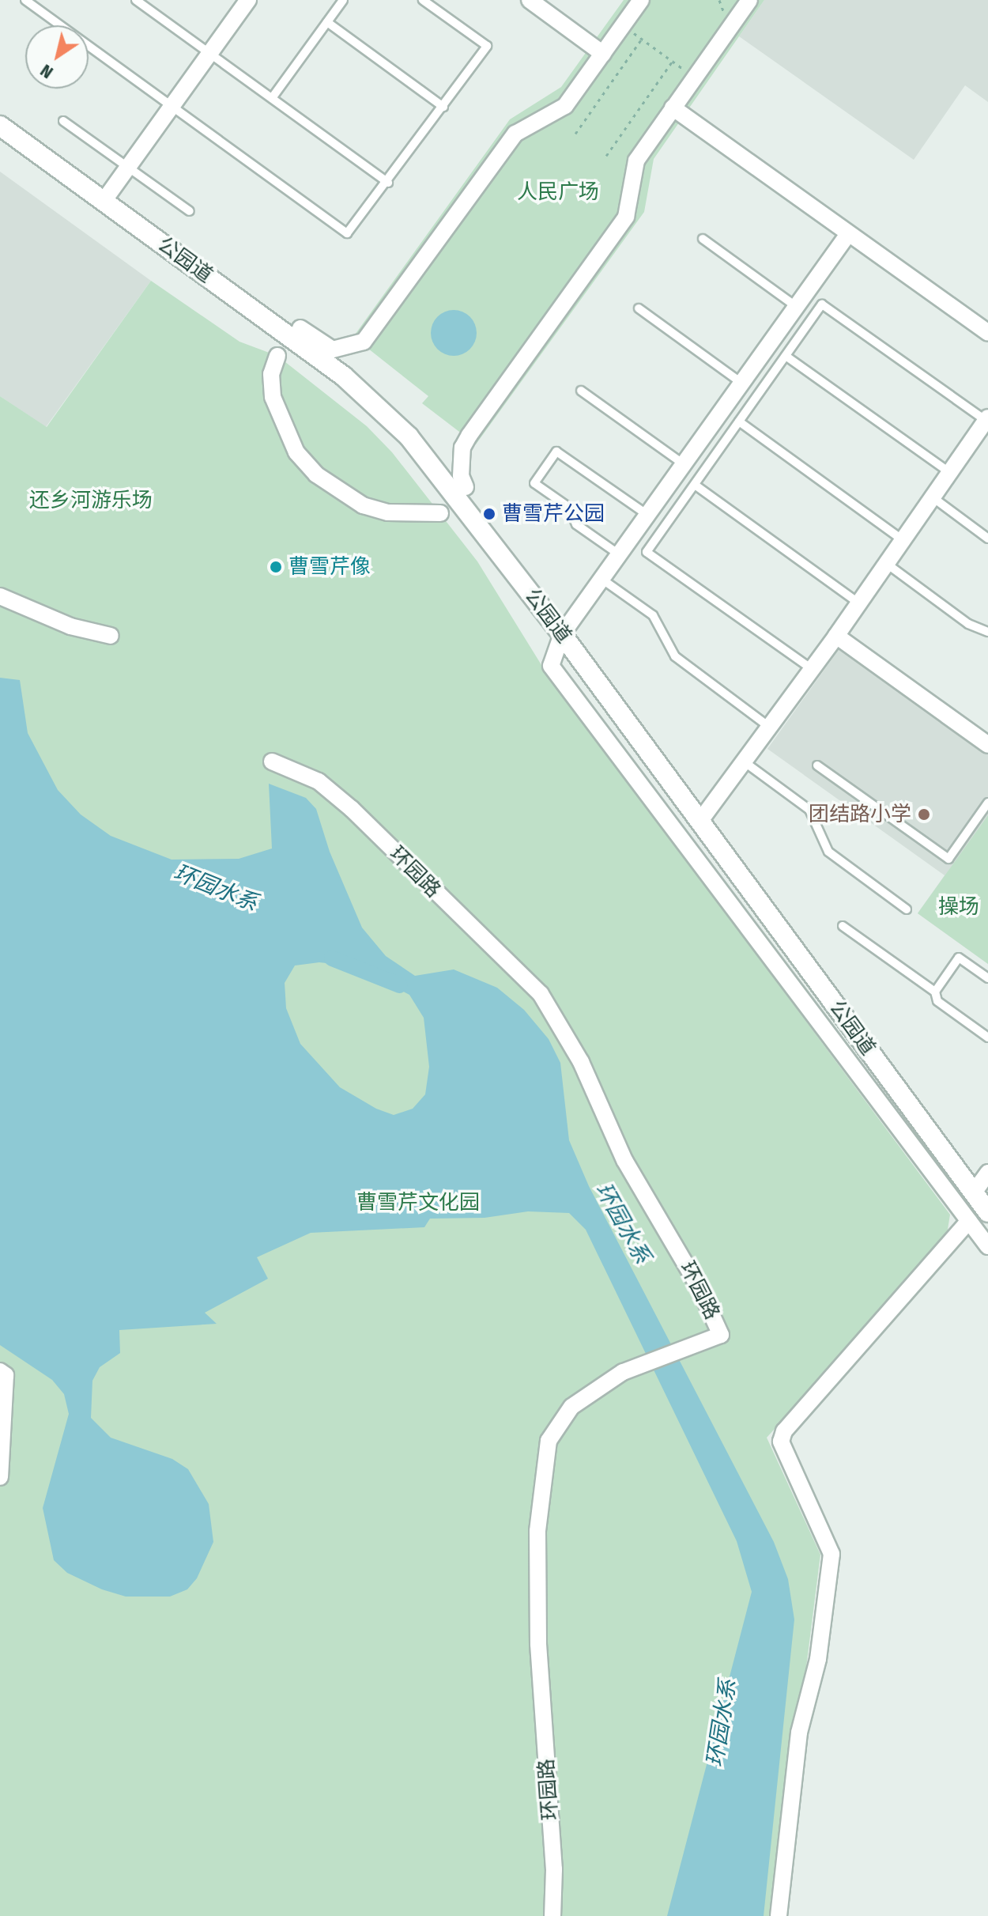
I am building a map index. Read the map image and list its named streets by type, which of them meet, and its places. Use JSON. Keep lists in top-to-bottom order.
{
  "streets": {
    "main road": ["公园道"],
    "street": ["环园路"]
  },
  "water": ["环园水系"],
  "parks": [
    "人民广场",
    "还乡河游乐场",
    "操场",
    "曹雪芹文化园"
  ],
  "places": ["曹雪芹公园", "曹雪芹像", "团结路小学"],
  "north": "bottom left"
}
